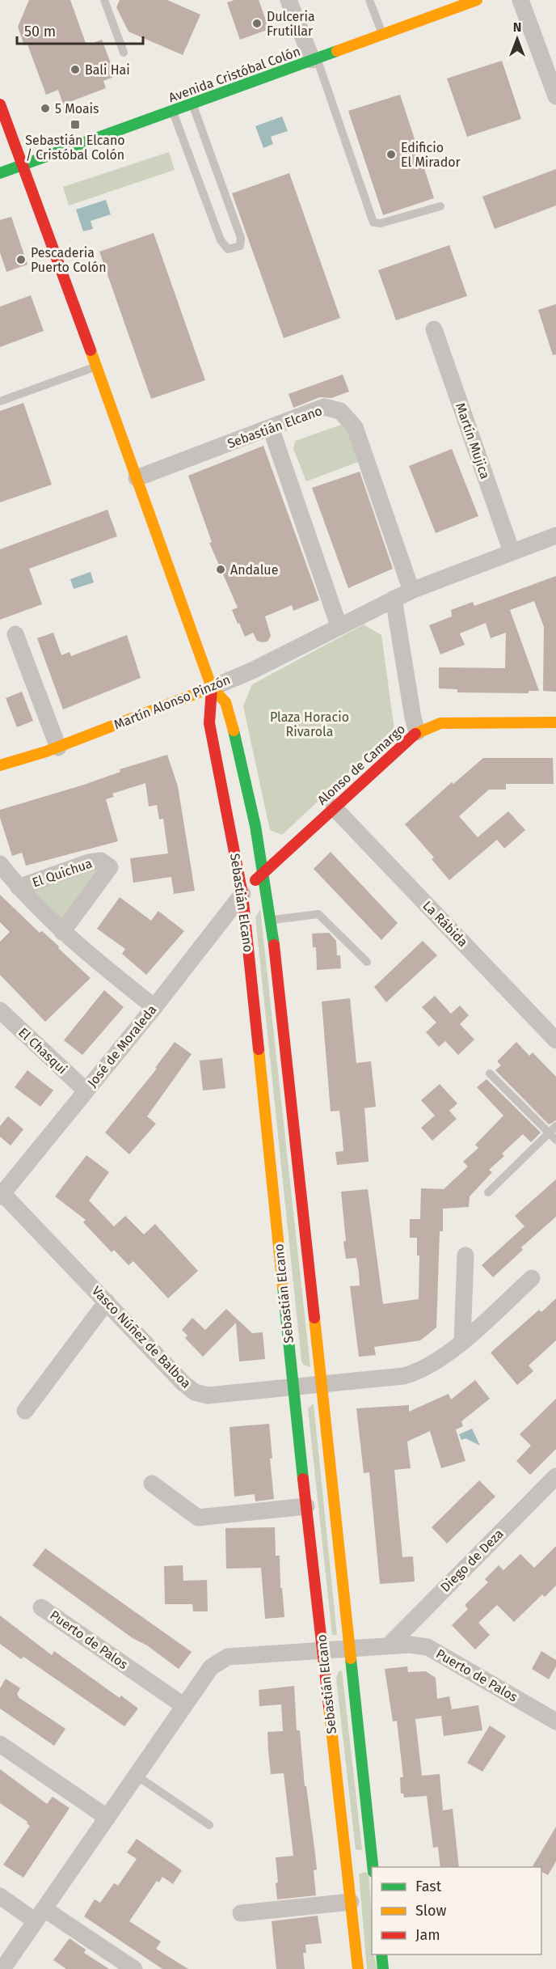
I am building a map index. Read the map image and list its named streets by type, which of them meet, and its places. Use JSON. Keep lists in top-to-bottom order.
{
  "streets": {
    "street": [
      "Avenida Cristóbal Colón",
      "Sebastián Elcano",
      "Martín Mujica",
      "Martín Alonso Pinzón",
      "Alonso de Camargo",
      "El Quichua",
      "La Rábida",
      "José de Moraleda",
      "El Chasqui",
      "Vasco Núñez de Balboa",
      "Diego de Deza",
      "Puerto de Palos"
    ]
  },
  "crossings": [
    ["Avenida Cristóbal Colón", "Sebastián Elcano"],
    ["Sebastián Elcano", "Martín Alonso Pinzón"],
    ["Sebastián Elcano", "Alonso de Camargo"],
    ["Sebastián Elcano", "José de Moraleda"],
    ["Sebastián Elcano", "Vasco Núñez de Balboa"],
    ["Sebastián Elcano", "Puerto de Palos"],
    ["Martín Mujica", "Martín Alonso Pinzón"],
    ["Alonso de Camargo", "La Rábida"],
    ["Alonso de Camargo", "José de Moraleda"],
    ["El Quichua", "José de Moraleda"],
    ["José de Moraleda", "El Chasqui"],
    ["José de Moraleda", "Vasco Núñez de Balboa"],
    ["Diego de Deza", "Puerto de Palos"]
  ],
  "parks": ["Plaza Horacio Rivarola"],
  "places": {
    "other": [
      "Dulceria Frutillar",
      "Bali Hai",
      "5 Moais",
      "Edificio El Mirador",
      "Pescaderia Puerto Colón",
      "Andalue"
    ],
    "transit": ["Sebastián Elcano / Cristóbal Colón"]
  },
  "legend": ["Fast", "Slow", "Jam"],
  "scale_bar": "50 m",
  "north": "top"
}
